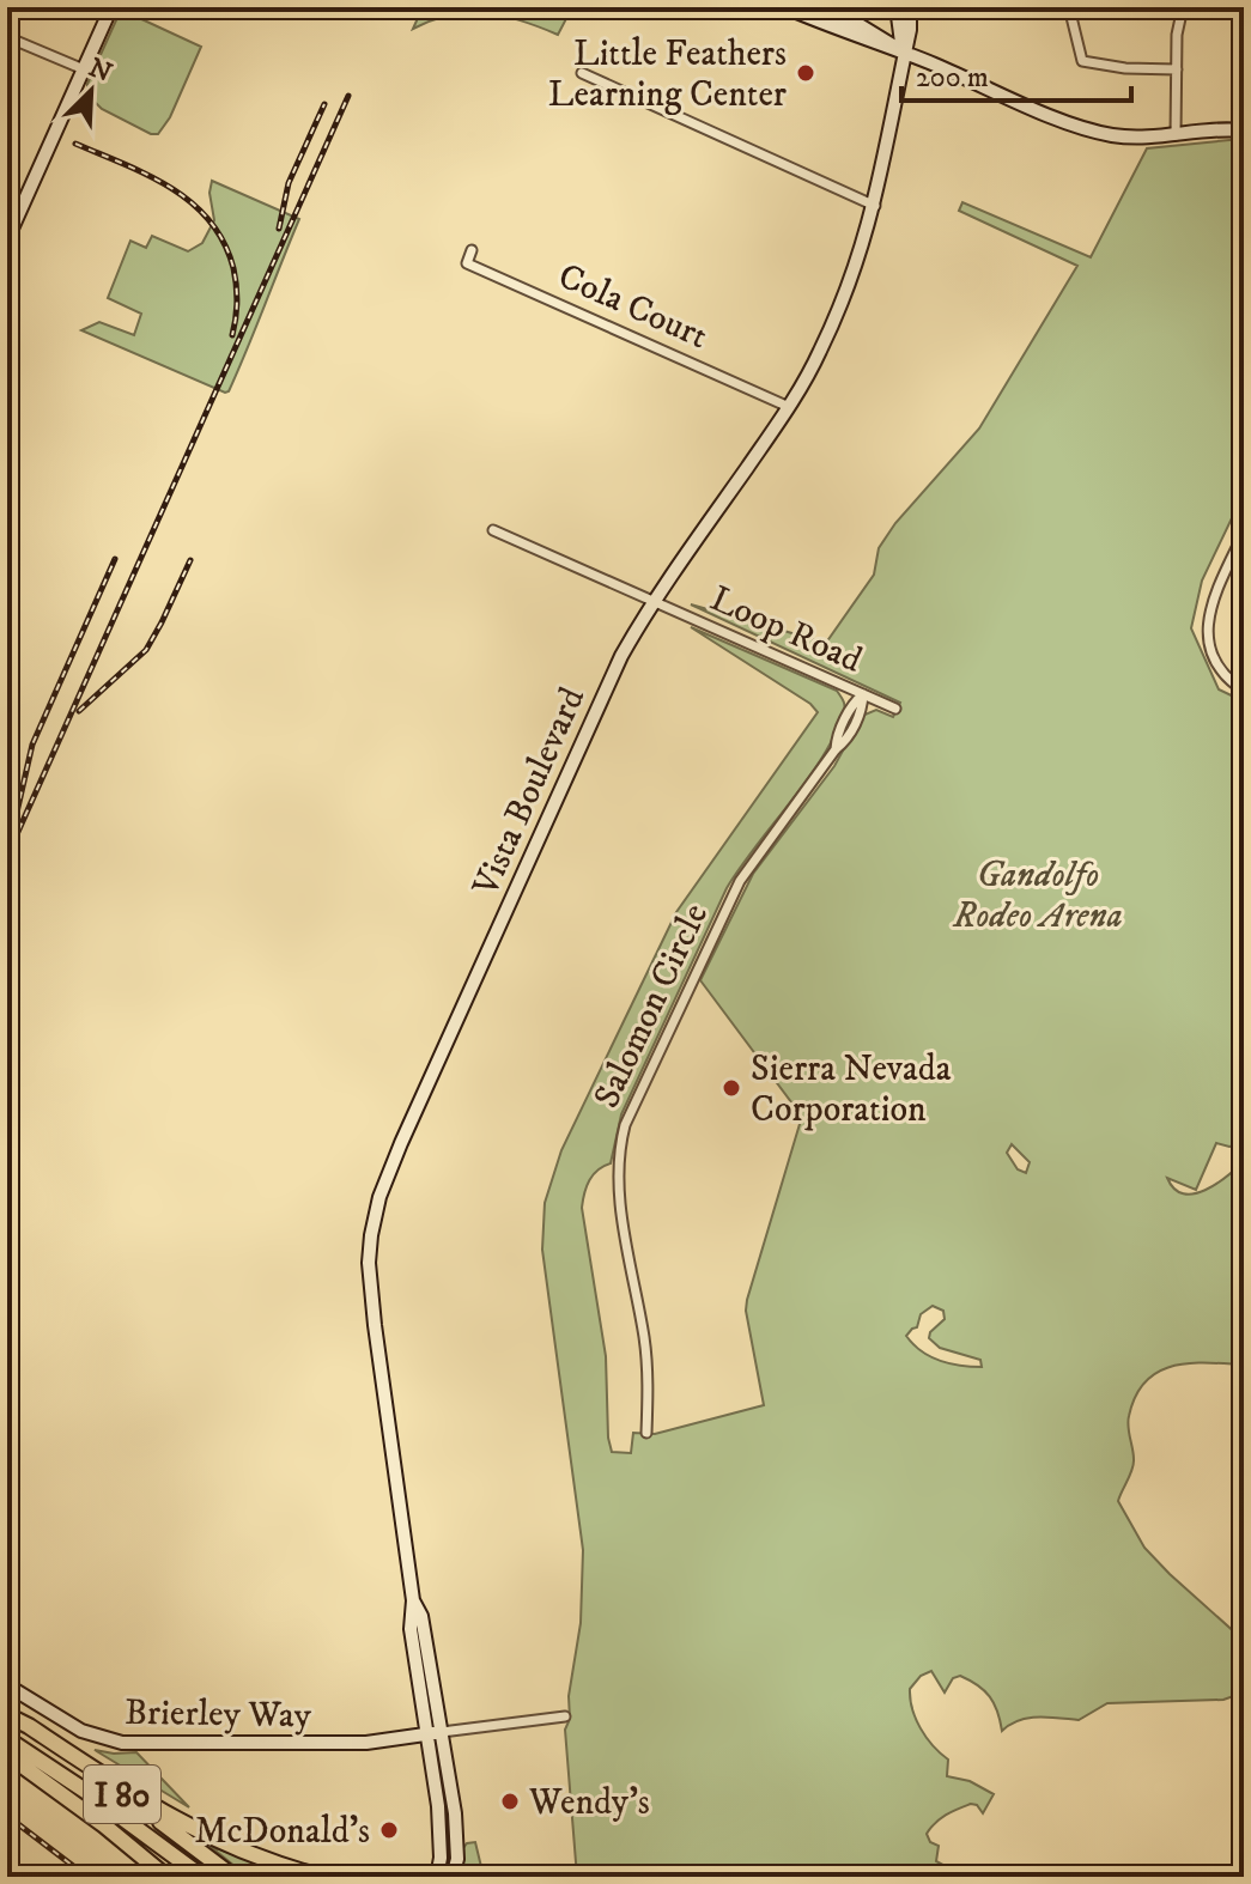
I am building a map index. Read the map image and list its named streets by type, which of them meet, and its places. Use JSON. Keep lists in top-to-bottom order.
{
  "streets": {
    "highway": ["I 80"],
    "main road": ["Vista Boulevard", "Brierley Way"],
    "street": ["Cola Court", "Loop Road", "Salomon Circle"]
  },
  "crossings": [
    ["Cola Court", "Vista Boulevard"],
    ["Loop Road", "Vista Boulevard"],
    ["Loop Road", "Salomon Circle"],
    ["Vista Boulevard", "Brierley Way"]
  ],
  "parks": ["Gandolfo Rodeo Arena"],
  "places": [
    "Little Feathers Learning Center",
    "Sierra Nevada Corporation",
    "Wendy's",
    "McDonald's"
  ],
  "scale_bar": "200 m",
  "north": "top right"
}
